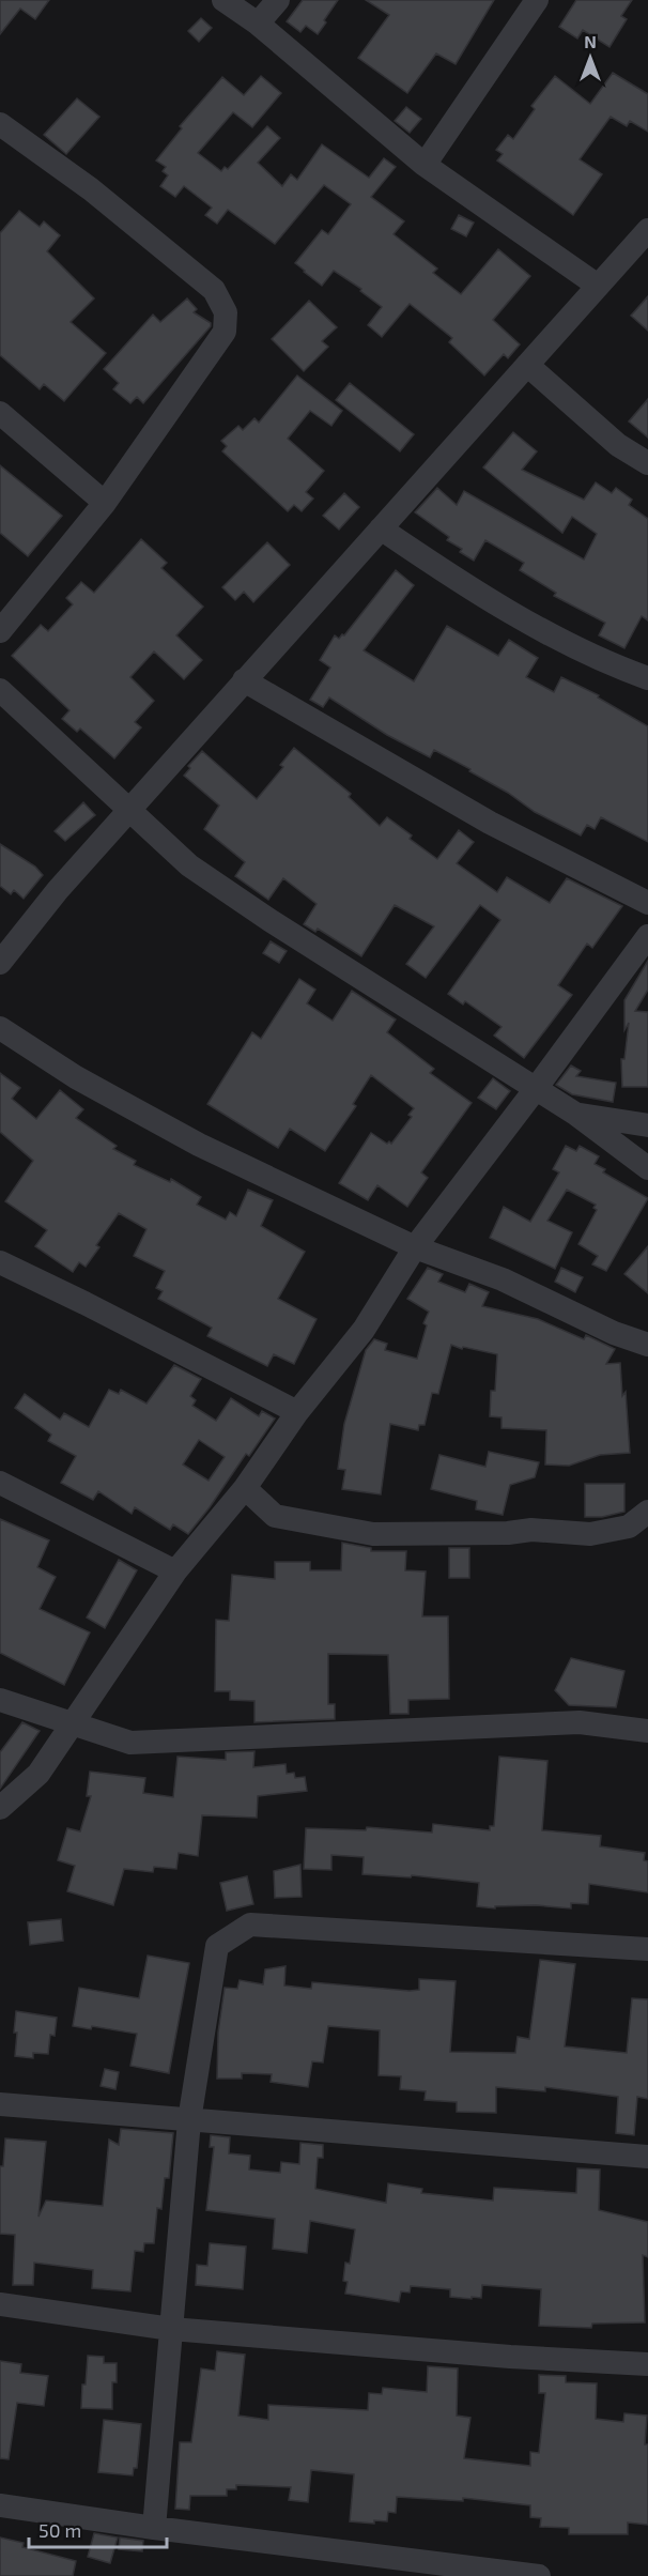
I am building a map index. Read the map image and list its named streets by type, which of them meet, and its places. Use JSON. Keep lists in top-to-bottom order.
{
  "scale_bar": "50 m",
  "north": "top"
}
